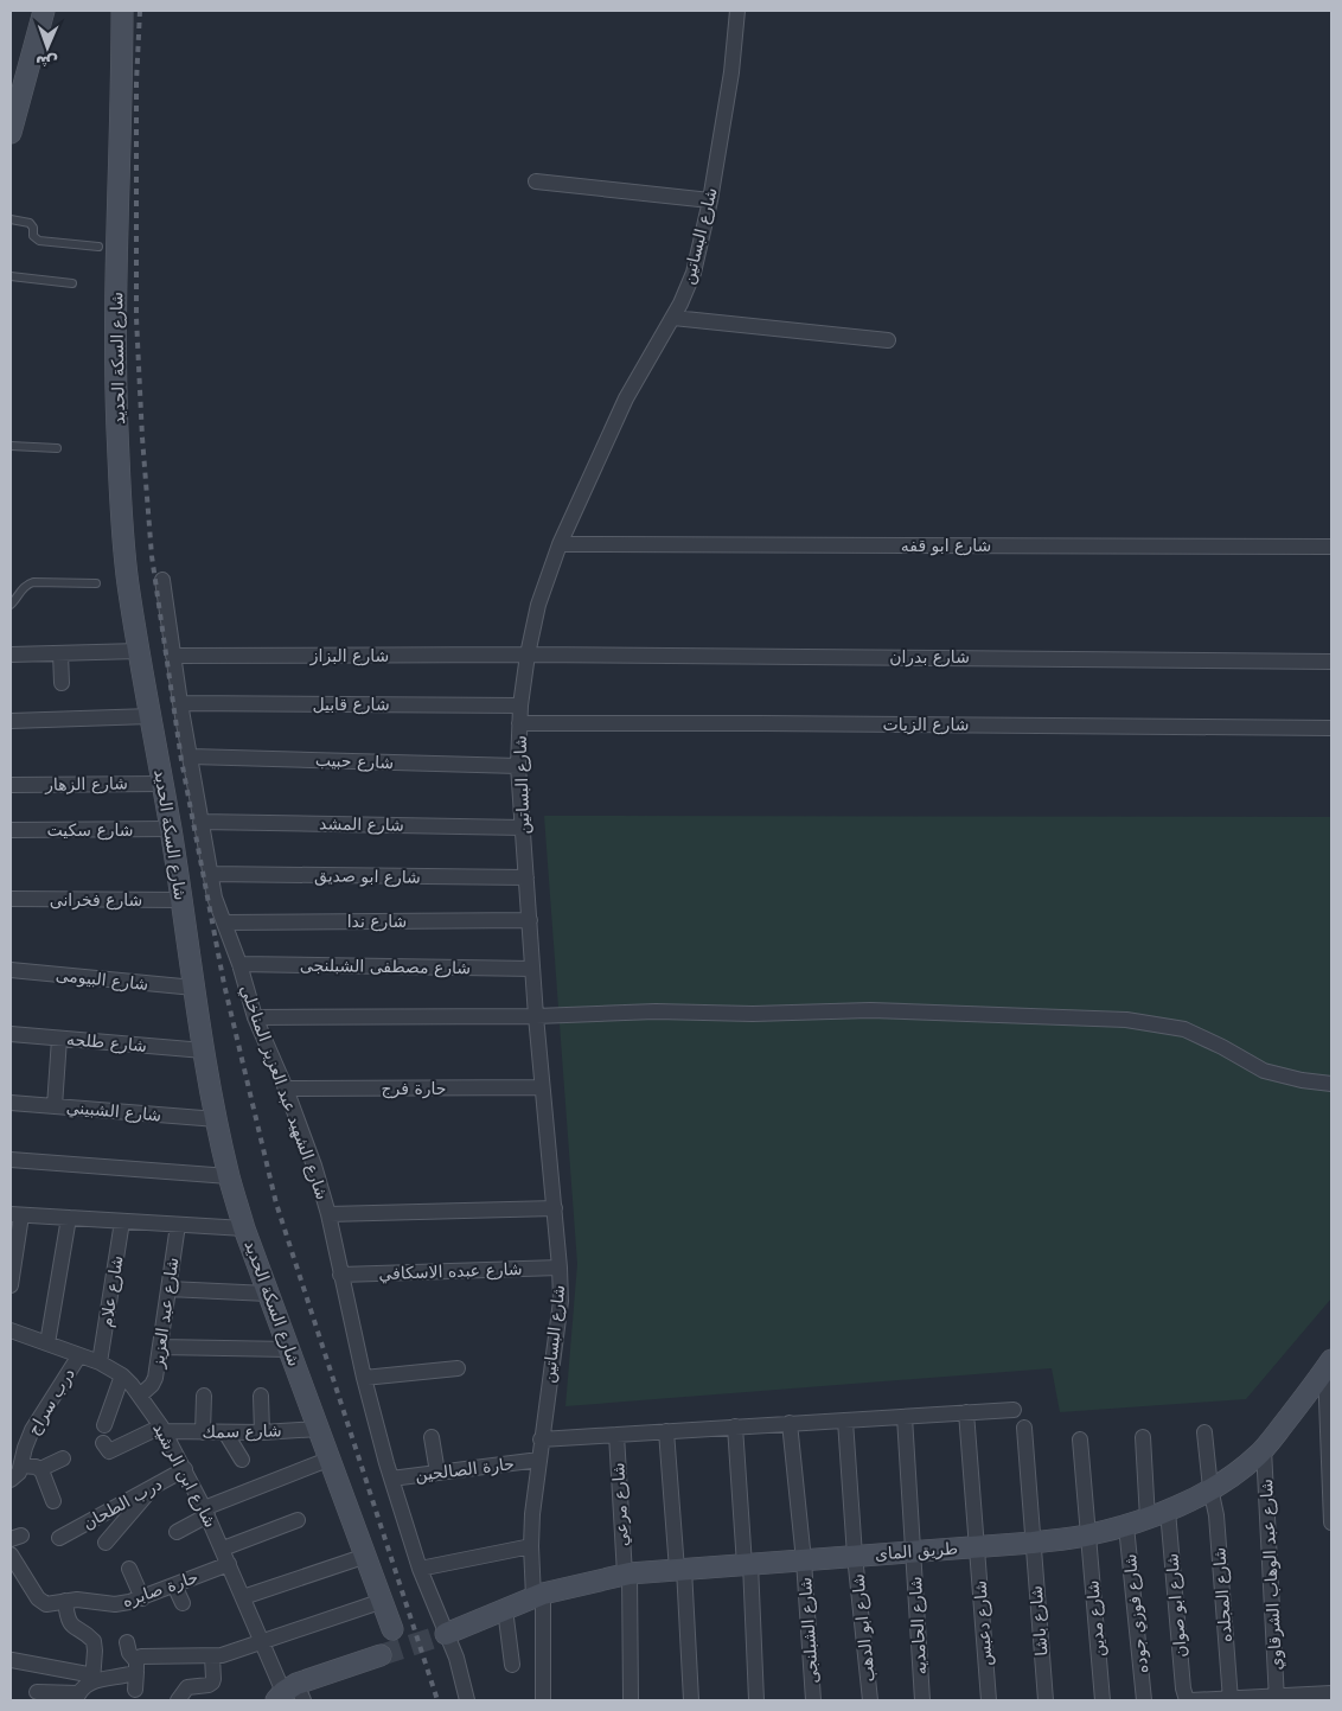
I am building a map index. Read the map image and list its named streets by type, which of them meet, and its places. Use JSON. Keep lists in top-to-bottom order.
{
  "streets": {
    "street": [
      "شارع البساتين",
      "شارع السكة الحديد",
      "شارع ابو قفه",
      "شارع البزاز",
      "شارع بدران",
      "شارع قابيل",
      "شارع الزيات",
      "شارع حبيب",
      "شارع الزهار",
      "شارع المشد",
      "شارع سكيت",
      "شارع ابو صديق",
      "شارع فخرانى",
      "شارع ندا",
      "شارع مصطفى الشبلنجى",
      "شارع البيومى",
      "شارع طلحه",
      "حارة فرج",
      "شارع الشهيد عبد العزيز المناخلي",
      "شارع الشبيني",
      "شارع عبده الاسكافي",
      "شارع علام",
      "شارع عبد العزيز",
      "درب سراج",
      "شارع سمك",
      "حارة الصالحين",
      "شارع ابن الرشيد",
      "درب الطحان",
      "شارع مرعي",
      "طريق الماى",
      "شارع عبد الوهاب الشرقاوي",
      "حارة صابره",
      "شارع المجلده",
      "شارع ابو صوان",
      "شارع فوزي جوده",
      "شارع مدين",
      "شارع باشا",
      "شارع دعبس",
      "شارع الحامديه",
      "شارع ابو الدهب",
      "شارع الشبلنجى"
    ]
  },
  "crossings": [
    ["شارع البساتين", "شارع ابو قفه"],
    ["شارع البساتين", "شارع البزاز"],
    ["شارع البساتين", "شارع بدران"],
    ["شارع البساتين", "شارع قابيل"],
    ["شارع البساتين", "شارع الزيات"],
    ["شارع البساتين", "شارع حبيب"],
    ["شارع البساتين", "شارع المشد"],
    ["شارع البساتين", "شارع ابو صديق"],
    ["شارع البساتين", "شارع ندا"],
    ["شارع البساتين", "شارع مصطفى الشبلنجى"],
    ["شارع البساتين", "حارة فرج"],
    ["شارع البساتين", "شارع عبده الاسكافي"],
    ["شارع البساتين", "حارة الصالحين"],
    ["شارع البساتين", "طريق الماى"],
    ["شارع السكة الحديد", "شارع الزهار"],
    ["شارع السكة الحديد", "شارع سكيت"],
    ["شارع السكة الحديد", "شارع فخرانى"],
    ["شارع السكة الحديد", "شارع البيومى"],
    ["شارع السكة الحديد", "شارع طلحه"],
    ["شارع السكة الحديد", "شارع الشبيني"],
    ["شارع السكة الحديد", "شارع سمك"],
    ["شارع البزاز", "شارع بدران"],
    ["شارع البزاز", "شارع الشهيد عبد العزيز المناخلي"],
    ["شارع قابيل", "شارع الشهيد عبد العزيز المناخلي"],
    ["شارع حبيب", "شارع الشهيد عبد العزيز المناخلي"],
    ["شارع المشد", "شارع الشهيد عبد العزيز المناخلي"],
    ["شارع ابو صديق", "شارع الشهيد عبد العزيز المناخلي"],
    ["شارع ندا", "شارع الشهيد عبد العزيز المناخلي"],
    ["شارع مصطفى الشبلنجى", "شارع الشهيد عبد العزيز المناخلي"],
    ["حارة فرج", "شارع الشهيد عبد العزيز المناخلي"],
    ["شارع الشهيد عبد العزيز المناخلي", "شارع عبده الاسكافي"],
    ["شارع الشهيد عبد العزيز المناخلي", "حارة الصالحين"],
    ["شارع الشهيد عبد العزيز المناخلي", "طريق الماى"],
    ["شارع علام", "شارع ابن الرشيد"],
    ["شارع عبد العزيز", "شارع ابن الرشيد"],
    ["درب سراج", "شارع ابن الرشيد"],
    ["شارع سمك", "شارع ابن الرشيد"],
    ["شارع ابن الرشيد", "درب الطحان"],
    ["شارع ابن الرشيد", "حارة صابره"],
    ["شارع مرعي", "طريق الماى"],
    ["طريق الماى", "شارع عبد الوهاب الشرقاوي"],
    ["طريق الماى", "شارع المجلده"],
    ["طريق الماى", "شارع ابو صوان"],
    ["طريق الماى", "شارع فوزي جوده"],
    ["طريق الماى", "شارع مدين"],
    ["طريق الماى", "شارع باشا"],
    ["طريق الماى", "شارع دعبس"],
    ["طريق الماى", "شارع الحامديه"],
    ["طريق الماى", "شارع ابو الدهب"],
    ["طريق الماى", "شارع الشبلنجى"]
  ],
  "north": "bottom"
}
